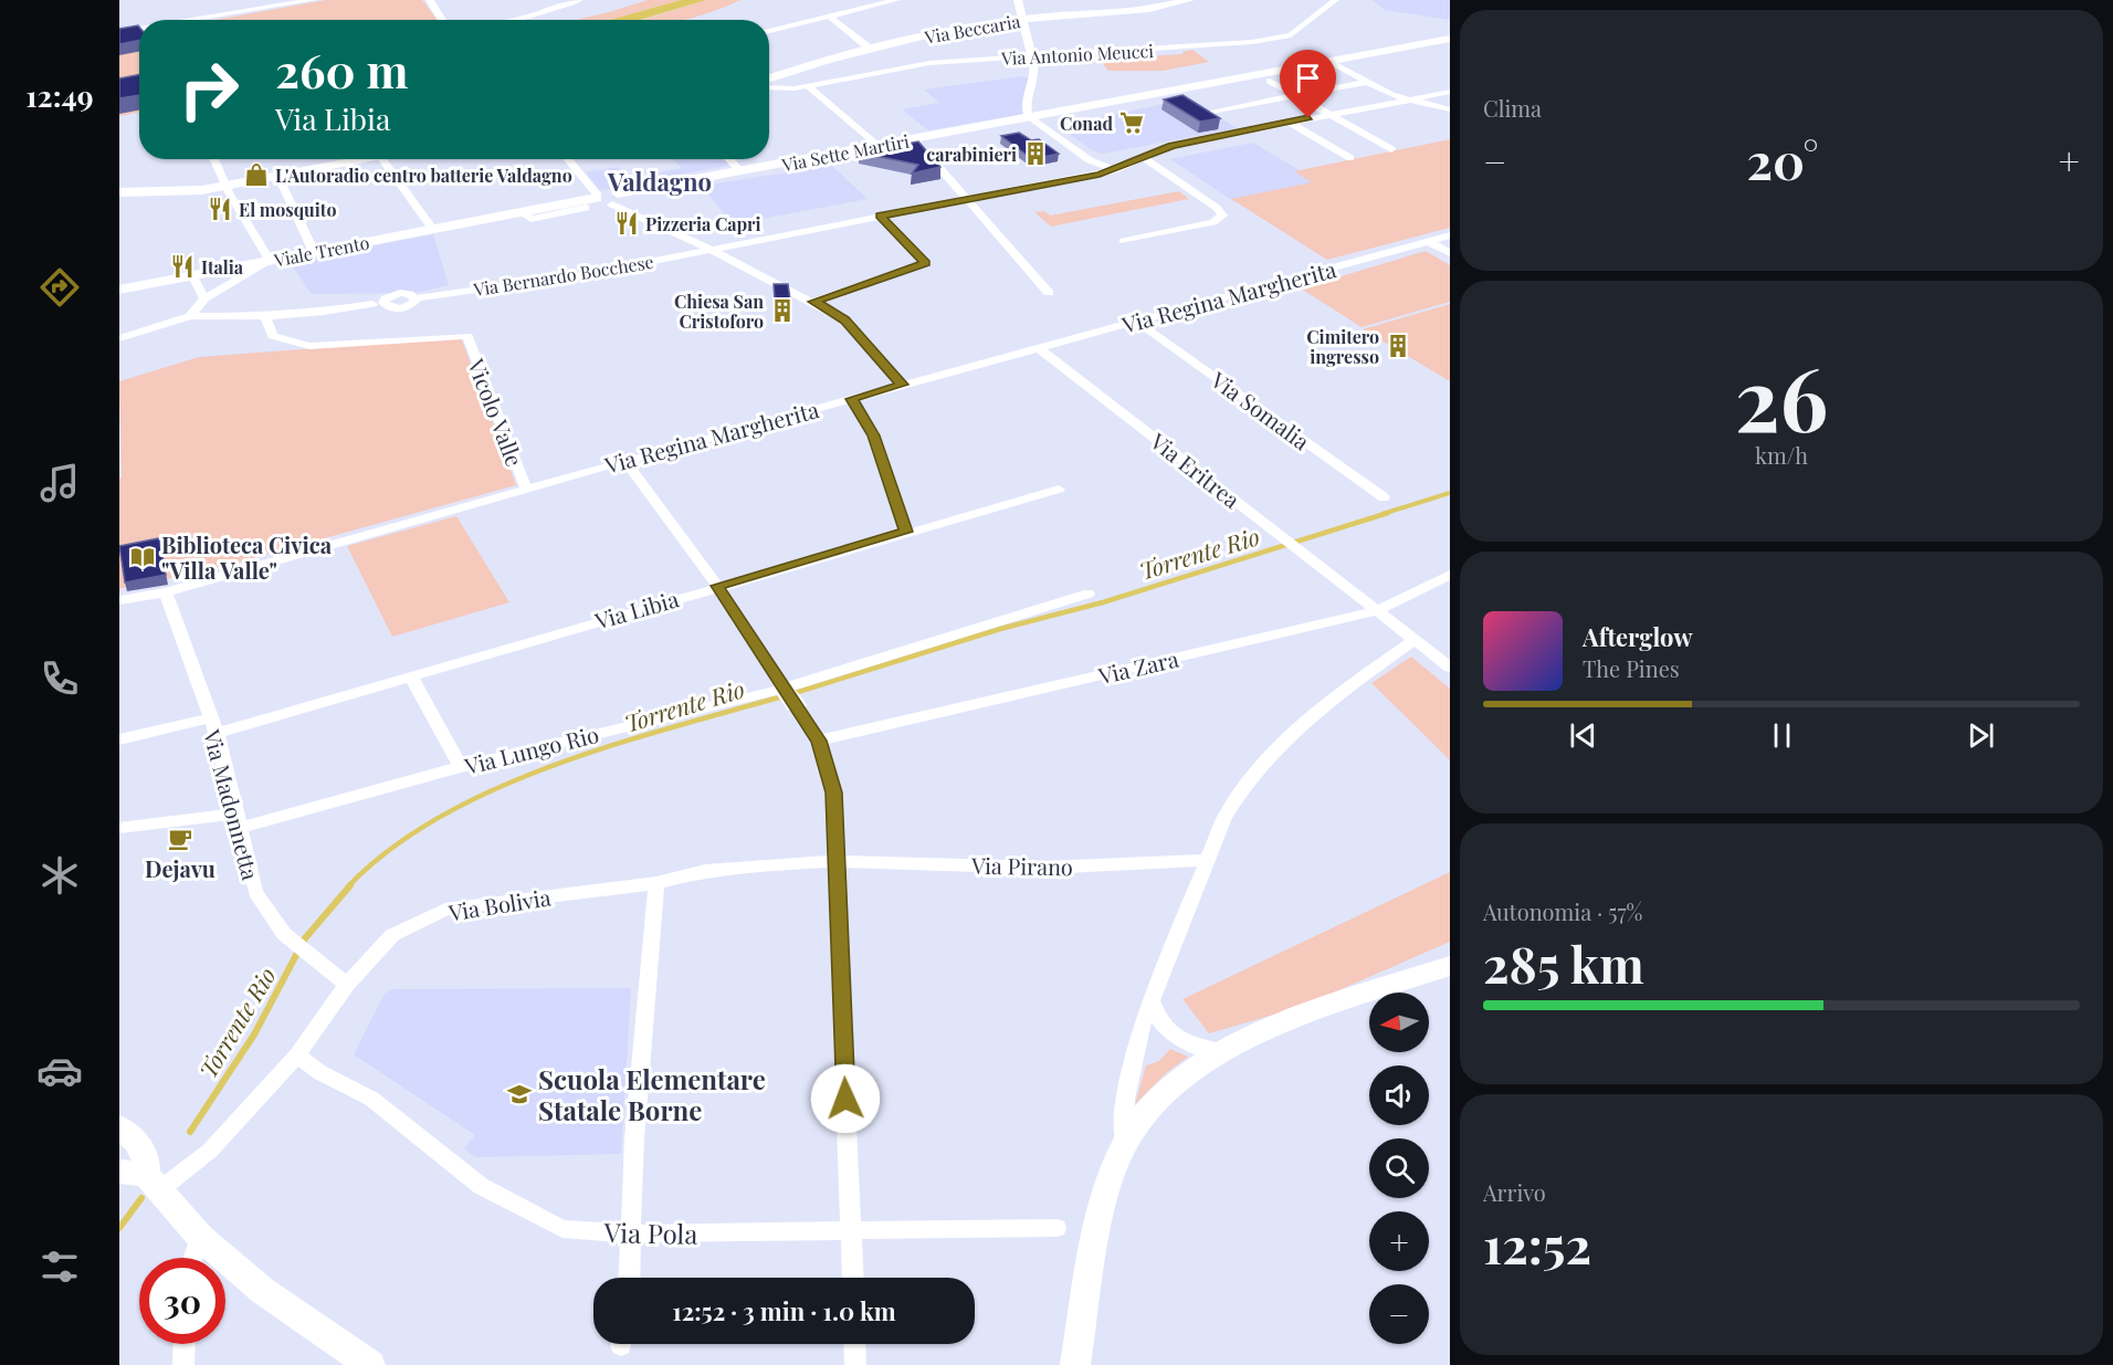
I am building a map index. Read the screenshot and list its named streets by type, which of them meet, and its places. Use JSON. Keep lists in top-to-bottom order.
{
  "streets": {
    "main road": ["Via Beccaria", "Via Sette Martiri", "Viale Trento"],
    "street": [
      "Via Antonio Meucci",
      "Via Bernardo Bocchese",
      "Via Regina Margherita",
      "Via Somalia",
      "Vicolo Valle",
      "Via Eritrea",
      "Via Libia",
      "Via Zara",
      "Via Lungo Rio",
      "Via Madonnetta",
      "Via Pirano",
      "Via Bolivia",
      "Via Pola"
    ]
  },
  "crossings": [
    ["Via Sette Martiri", "Viale Trento"],
    ["Via Regina Margherita", "Via Somalia"],
    ["Via Regina Margherita", "Vicolo Valle"],
    ["Via Regina Margherita", "Via Eritrea"],
    ["Via Regina Margherita", "Via Madonnetta"],
    ["Via Eritrea", "Via Zara"],
    ["Via Libia", "Via Madonnetta"],
    ["Via Lungo Rio", "Via Madonnetta"],
    ["Via Madonnetta", "Via Bolivia"],
    ["Via Pirano", "Via Bolivia"],
    ["Via Bolivia", "Via Pola"]
  ],
  "districts": ["Valdagno"],
  "water": ["Torrente Rio"],
  "places": {
    "supermarket": ["Conad"],
    "building": ["carabinieri", "Chiesa San Cristoforo", "Cimitero ingresso"],
    "shop": ["L'Autoradio centro batterie Valdagno"],
    "restaurant": ["El mosquito", "Pizzeria Capri", "Italia"],
    "library": ["Biblioteca Civica \"Villa Valle\""],
    "cafe": ["Dejavu"],
    "school or university": ["Scuola Elementare Statale Borne"]
  },
  "north": "left",
  "page": {
    "tabs": "12:49",
    "tile": [
      "Clima",
      ["26", "km/h"],
      ["Autonomia · 57%", "285 km"],
      ["Arrivo", "12:52"]
    ],
    "turn": ["260 m", "Via Libia"],
    "heat": ["−", "20°", "+"],
    "song": ["Afterglow", "The Pines"],
    "map_buttons": ["+", "−"],
    "limit": "30",
    "trip": "12:52 · 3 min · 1.0 km"
  }
}
